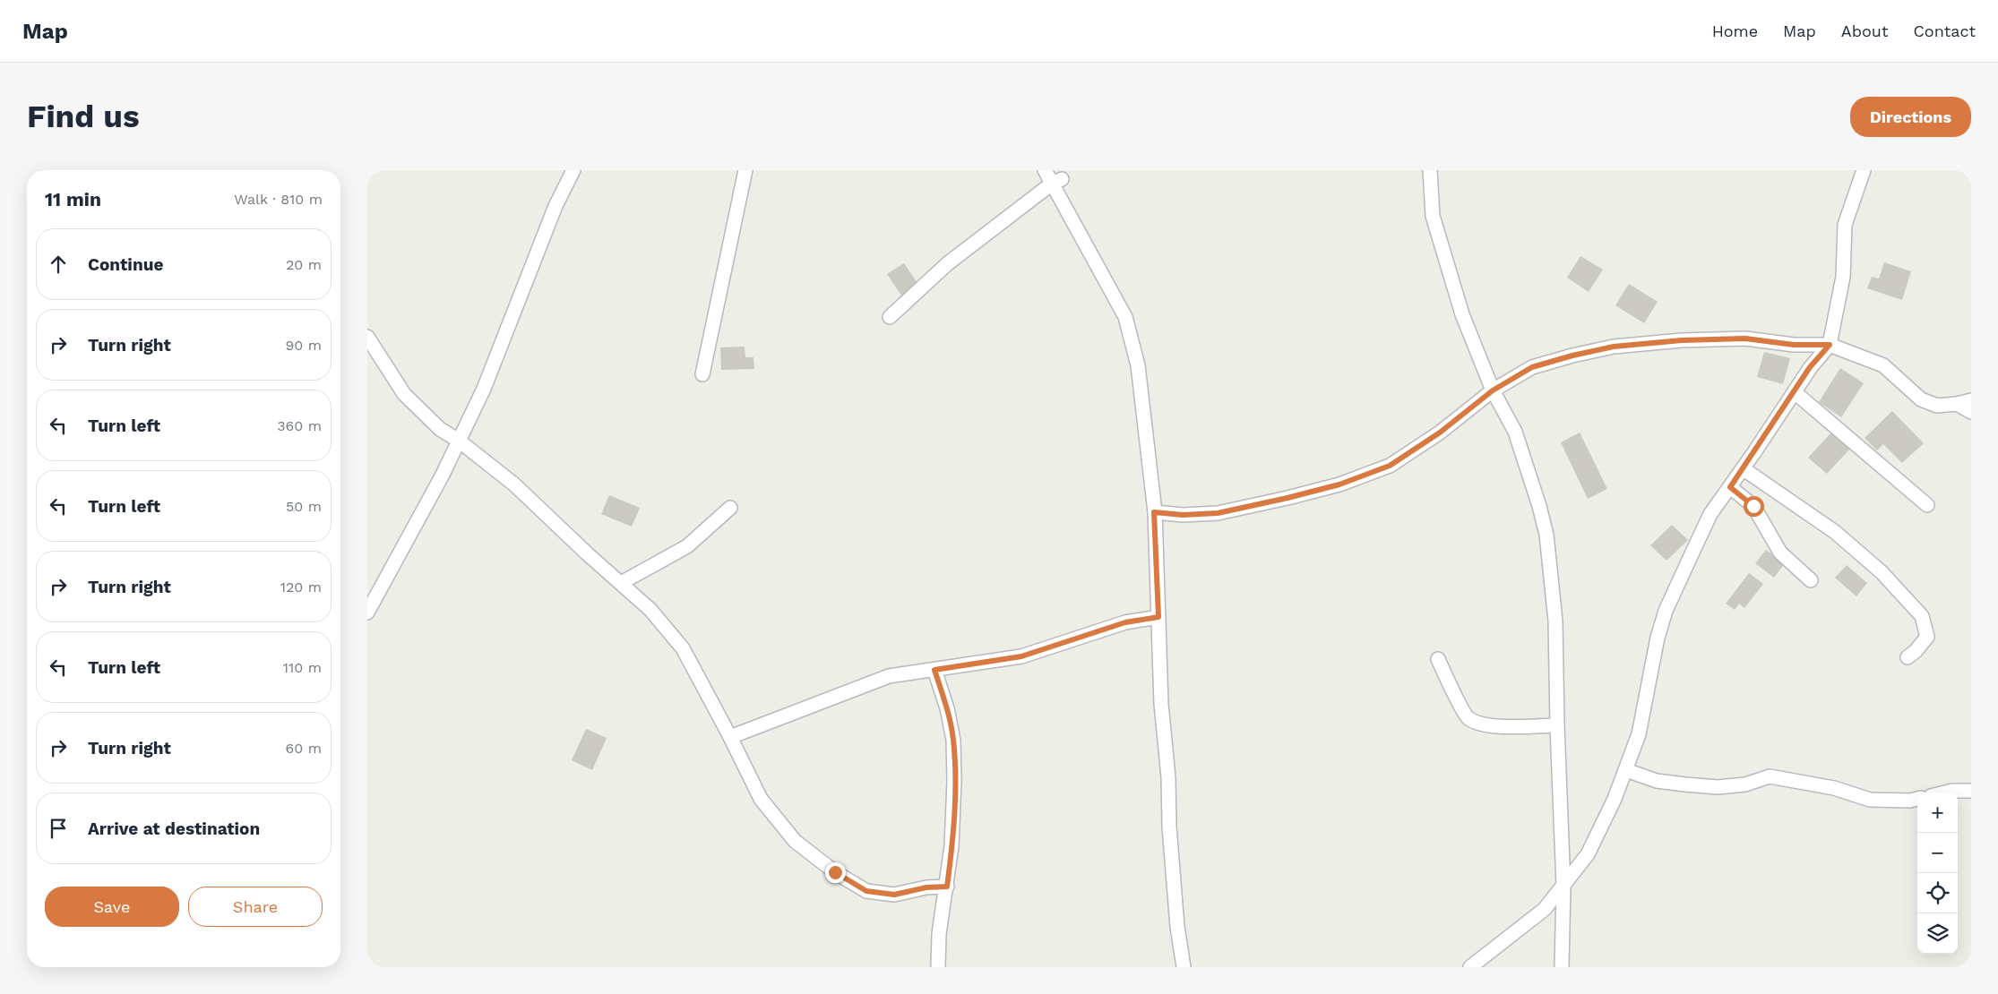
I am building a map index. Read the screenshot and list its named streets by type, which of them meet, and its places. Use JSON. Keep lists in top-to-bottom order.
{
  "page": {
    "header": "Map",
    "nav": [
      "Home",
      "Map",
      "About",
      "Contact"
    ],
    "buttons": [
      "Directions",
      ["Save", "Share"]
    ],
    "title": "Find us",
    "heading": ["11 min", "Walk · 810 m"],
    "list": [
      ["Continue", "20 m"],
      ["Turn right", "90 m"],
      ["Turn left", "360 m"],
      ["Turn left", "50 m"],
      ["Turn right", "120 m"],
      ["Turn left", "110 m"],
      ["Turn right", "60 m"],
      "Arrive at destination"
    ],
    "map_buttons": ["+", "−"]
  }
}
